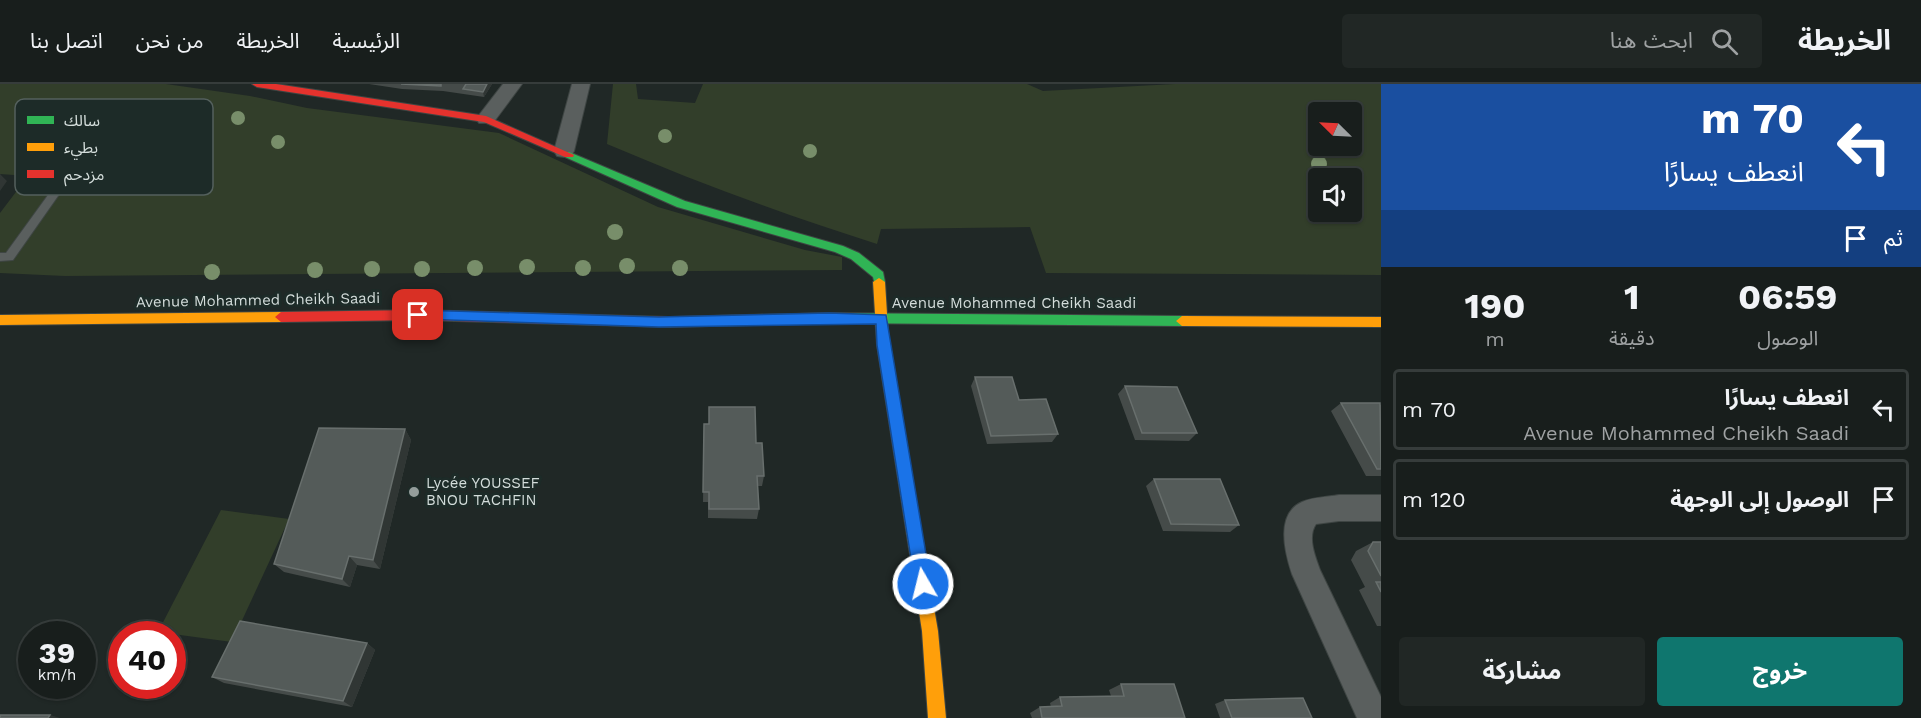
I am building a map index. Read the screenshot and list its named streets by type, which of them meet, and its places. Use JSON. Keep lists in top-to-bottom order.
{
  "streets": {
    "main road": ["Avenue Mohammed Cheikh Saadi"]
  },
  "places": ["Lycée YOUSSEF BNOU TACHFIN"],
  "legend": ["سالك", "بطيء", "مزدحم"],
  "north": "top left",
  "page": {
    "header": "الخريطة",
    "search": "ابحث هنا",
    "nav": [
      "الرئيسية",
      "الخريطة",
      "من نحن",
      "اتصل بنا"
    ],
    "turn": ["70 m", "انعطف يسارًا"],
    "then": "ثم",
    "eta": [
      "06:59",
      "الوصول",
      "1",
      "دقيقة",
      "190",
      "m"
    ],
    "list": [
      {
        "name": "انعطف يسارًا",
        "note": "Avenue Mohammed Cheikh Saadi",
        "value": "70 m"
      },
      {
        "name": "الوصول إلى الوجهة",
        "value": "120 m"
      }
    ],
    "speed": "39 km/h",
    "limit": "40",
    "buttons": ["خروج", "مشاركة"]
  }
}
